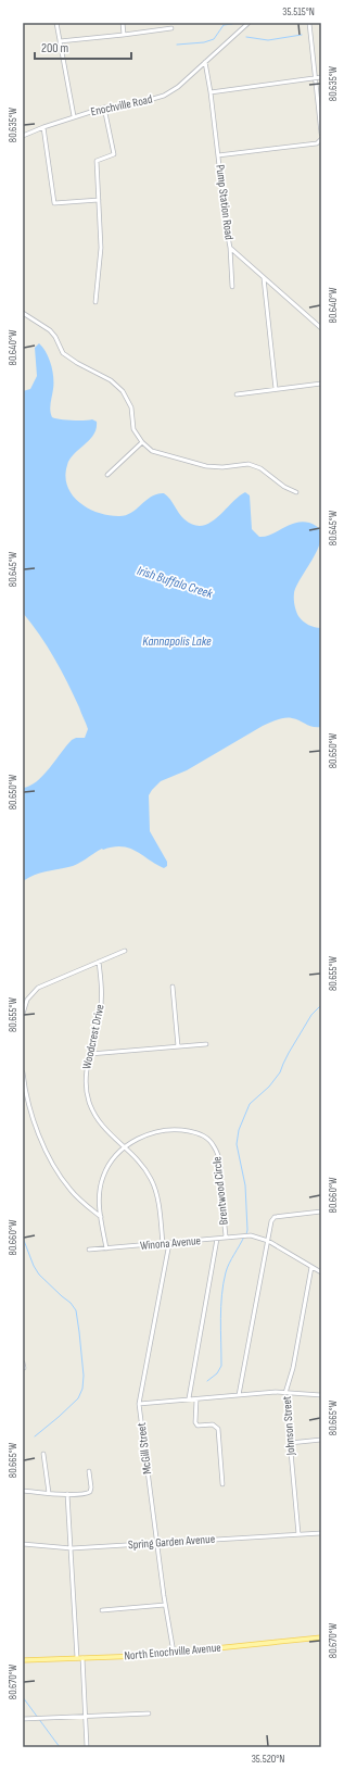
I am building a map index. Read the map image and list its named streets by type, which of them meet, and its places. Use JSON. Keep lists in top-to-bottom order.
{
  "streets": {
    "main road": ["North Enochville Avenue"],
    "street": [
      "Enochville Road",
      "Pump Station Road",
      "Woodcrest Drive",
      "Brentwood Circle",
      "Winona Avenue",
      "Johnson Street",
      "McGill Street",
      "Spring Garden Avenue"
    ]
  },
  "crossings": [
    ["Enochville Road", "Pump Station Road"],
    ["Woodcrest Drive", "Brentwood Circle"],
    ["Woodcrest Drive", "Winona Avenue"],
    ["Brentwood Circle", "Winona Avenue"],
    ["Winona Avenue", "Johnson Street"],
    ["Winona Avenue", "McGill Street"],
    ["Johnson Street", "Spring Garden Avenue"],
    ["McGill Street", "Spring Garden Avenue"],
    ["McGill Street", "North Enochville Avenue"]
  ],
  "water": ["Irish Buffalo Creek", "Kannapolis Lake"],
  "scale_bar": "200 m",
  "coordinates": [
    "35.515°N",
    "80.635°W",
    "80.640°W",
    "80.645°W",
    "80.650°W",
    "80.655°W",
    "80.660°W",
    "80.665°W",
    "80.670°W",
    "35.520°N"
  ]
}
